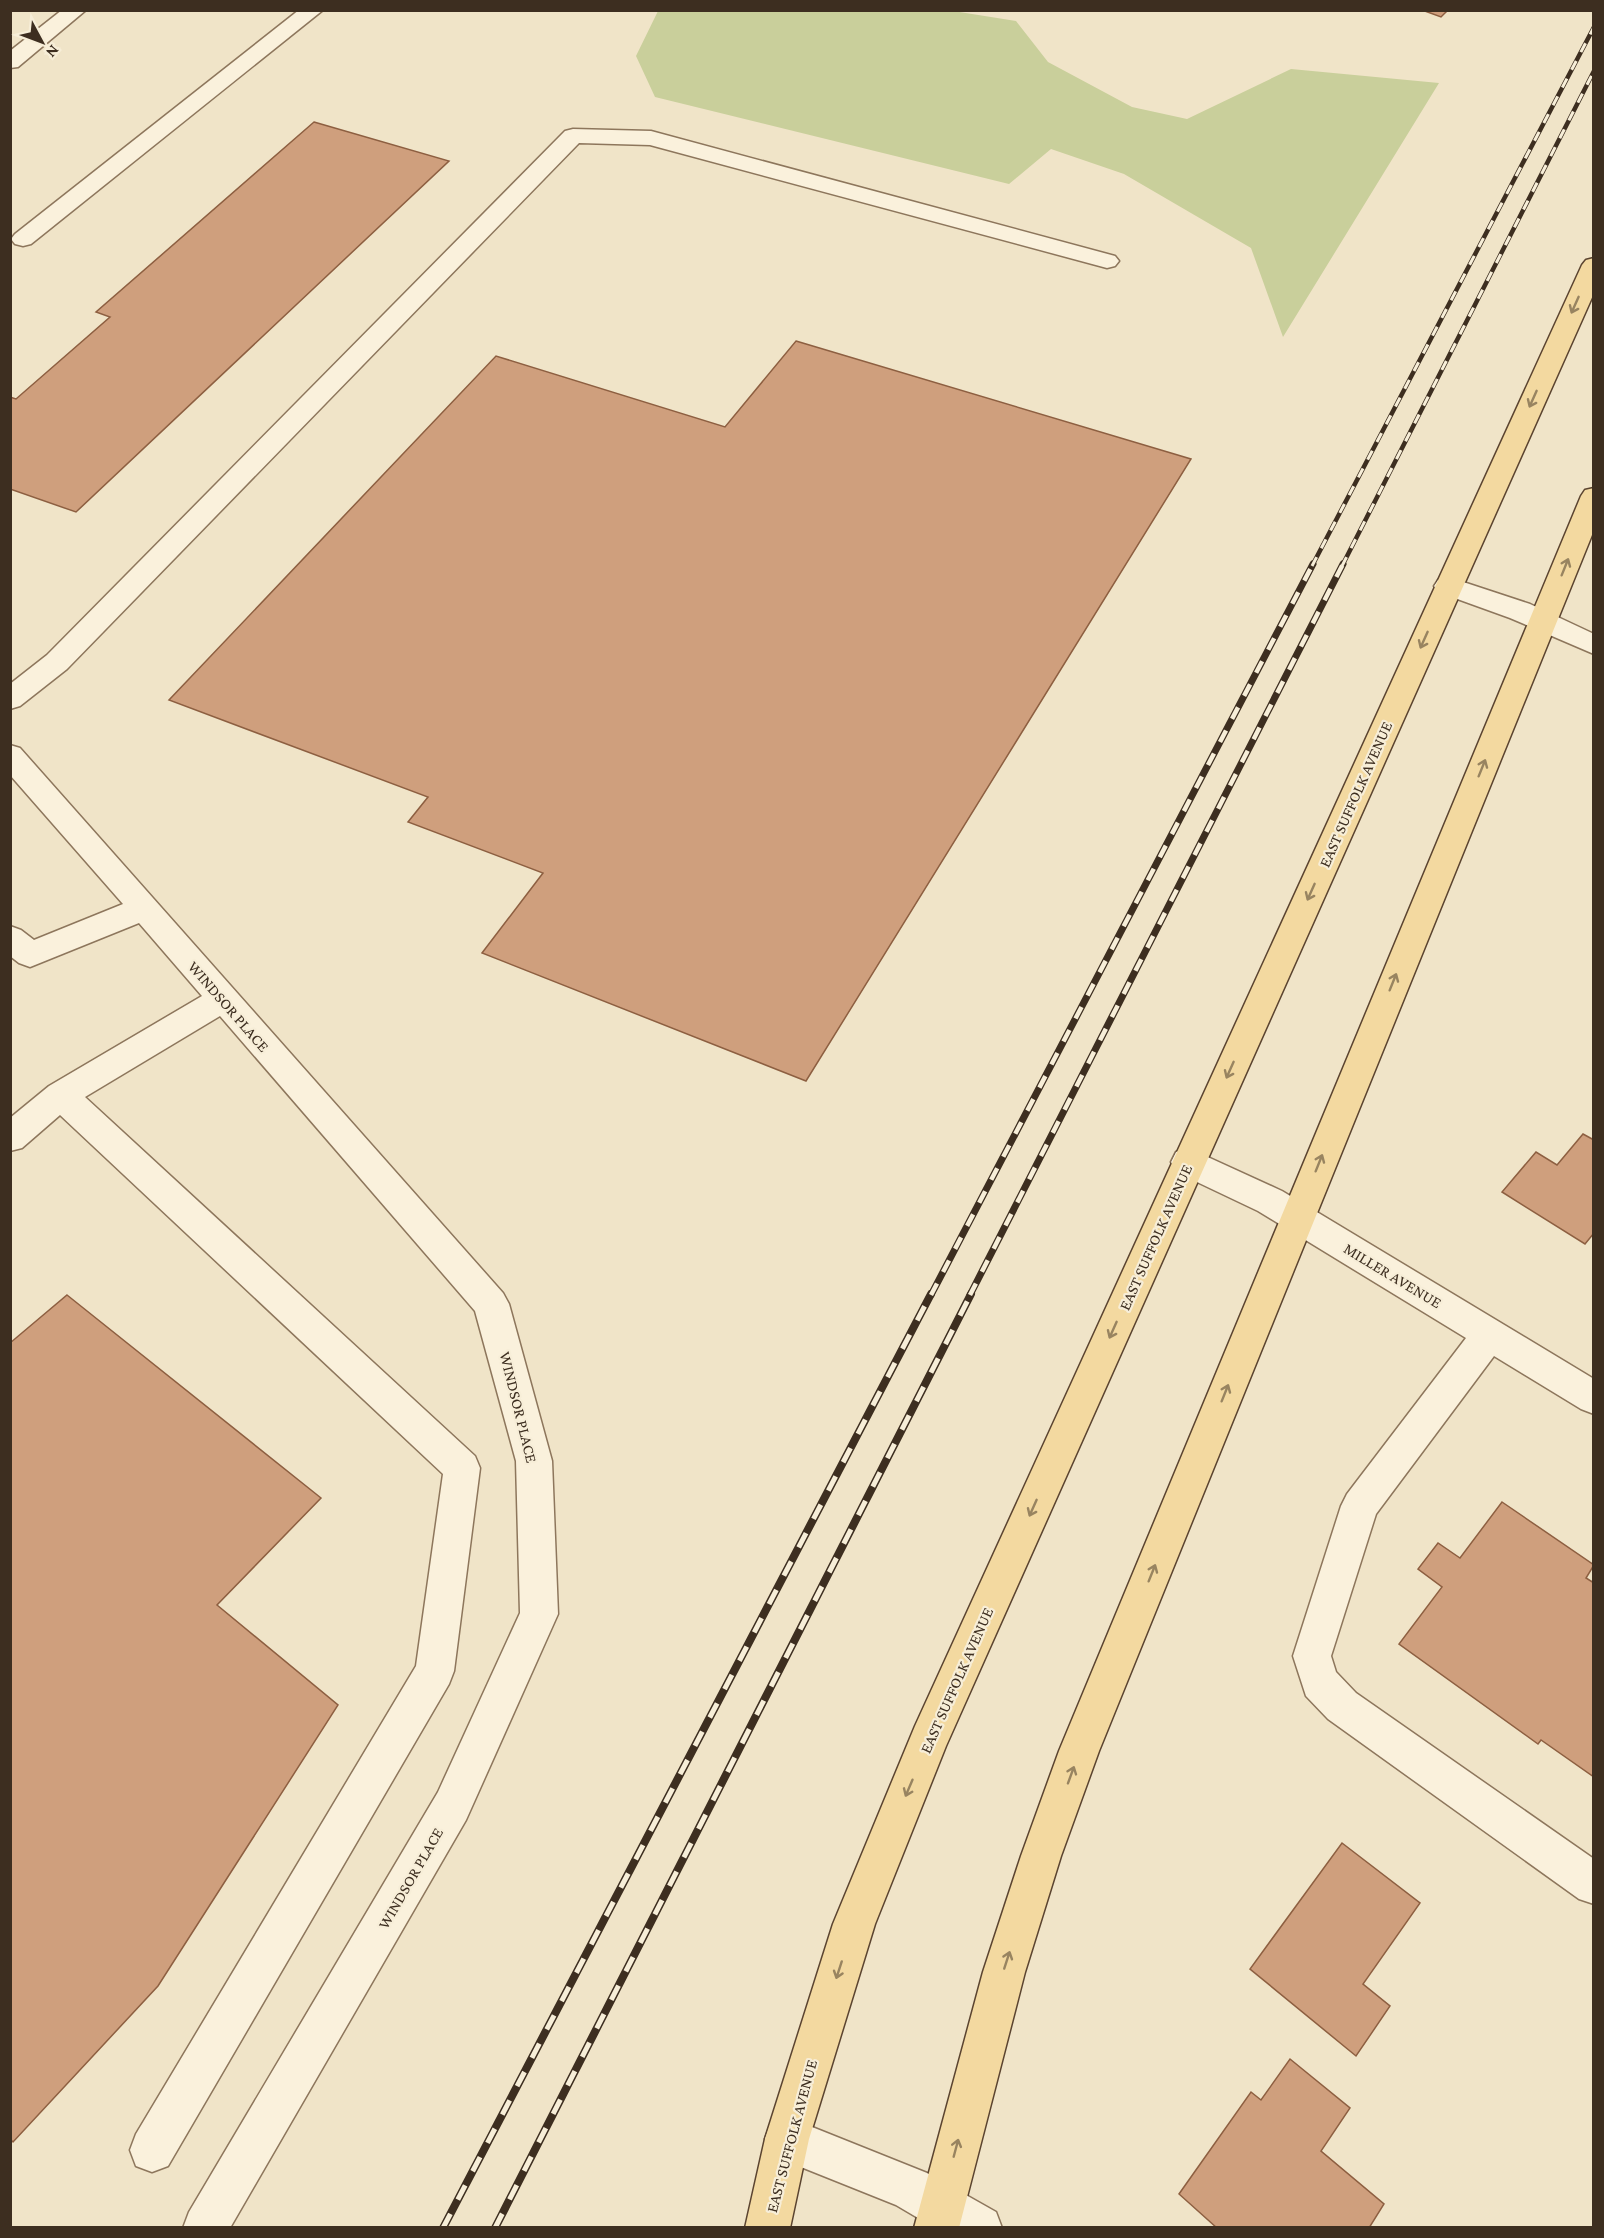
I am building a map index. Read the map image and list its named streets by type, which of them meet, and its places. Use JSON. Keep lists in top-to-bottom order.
{
  "streets": {
    "main road": ["EAST SUFFOLK AVENUE"],
    "street": ["WINDSOR PLACE", "MILLER AVENUE"]
  },
  "crossings": [
    ["EAST SUFFOLK AVENUE", "MILLER AVENUE"]
  ],
  "north": "bottom right"
}
